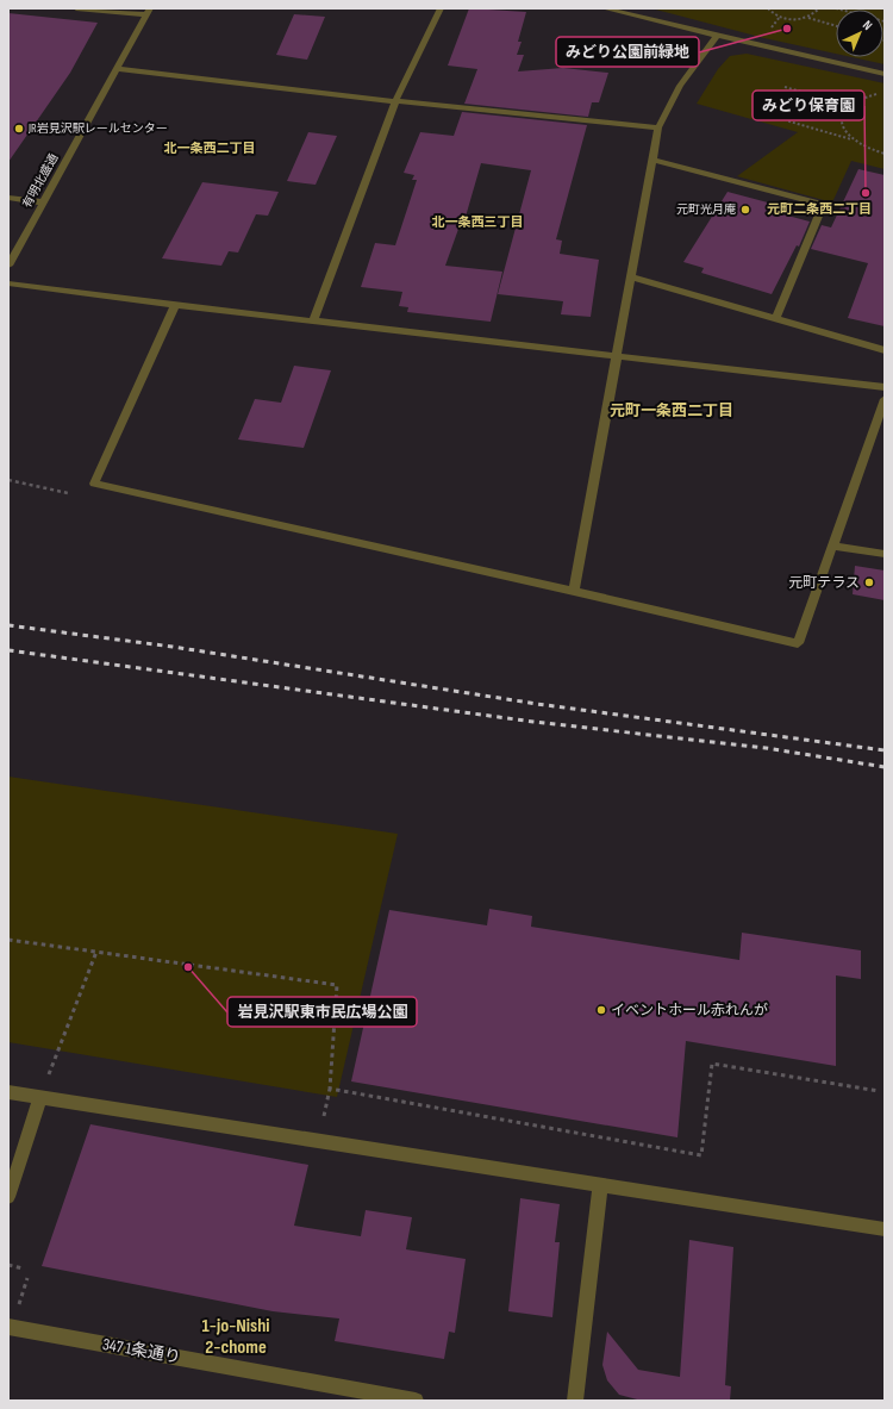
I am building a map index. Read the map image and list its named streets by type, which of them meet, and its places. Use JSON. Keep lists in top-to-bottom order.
{
  "streets": {
    "street": ["有明北盛通", "347 1条通り"]
  },
  "districts": [
    "北一条西二丁目",
    "元町二条西二丁目",
    "北一条西三丁目",
    "元町一条西二丁目",
    "1-jo-Nishi 2-chome"
  ],
  "places": [
    "みどり公園前緑地",
    "JR岩見沢駅レールセンター",
    "みどり保育園",
    "元町光月庵",
    "元町テラス",
    "岩見沢駅東市民広場公園",
    "イベントホール赤れんが"
  ],
  "north": "top right"
}
